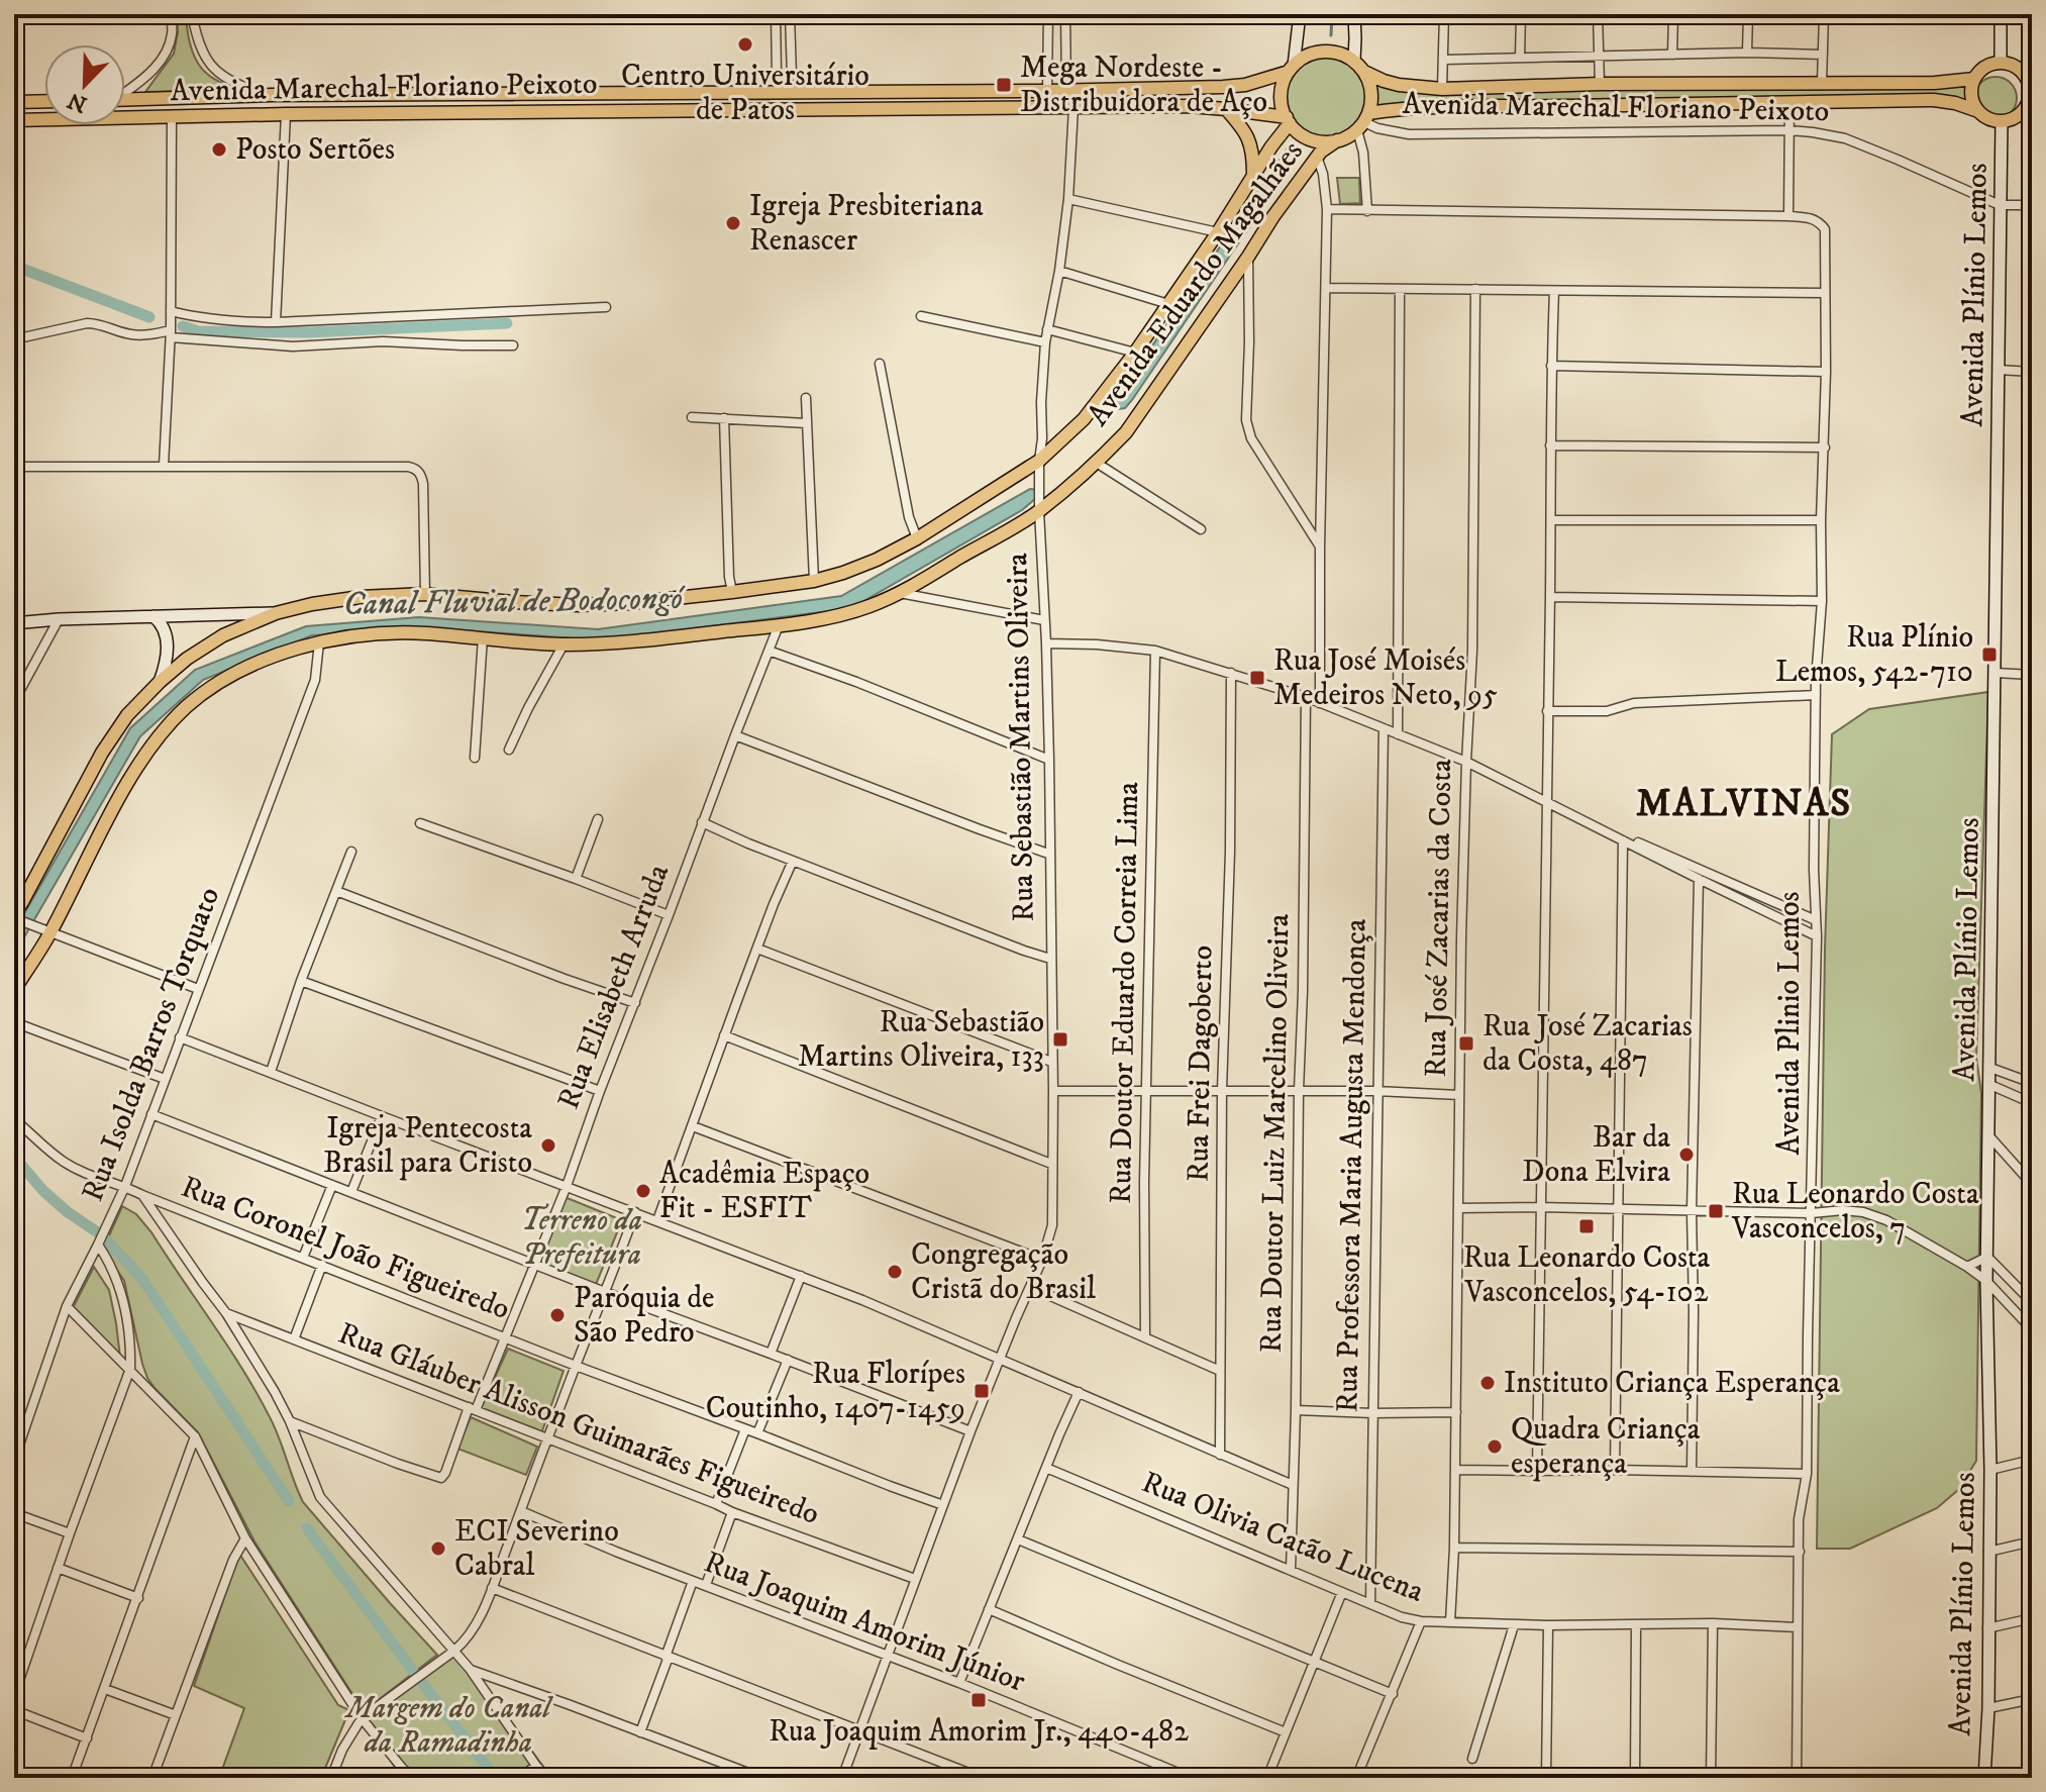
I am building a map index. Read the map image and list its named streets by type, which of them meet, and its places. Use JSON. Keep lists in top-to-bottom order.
{
  "streets": {
    "main road": ["Avenida Marechal Floriano Peixoto", "Avenida Eduardo Magalhães", "Avenida Plínio Lemos"],
    "street": [
      "Rua Sebastião Martins Oliveira",
      "Rua José Zacarias da Costa",
      "Rua Elisabeth Arruda",
      "Rua Doutor Eduardo Correia Lima",
      "Avenida Plinio Lemos",
      "Rua Isolda Barros Torquato",
      "Rua Frei Dagoberto",
      "Rua Doutor Luiz Marcelino Oliveira",
      "Rua Professora Maria Augusta Mendonça",
      "Rua Coronel João Figueiredo",
      "Rua Gláuber Alisson Guimarães Figueiredo",
      "Rua Olivia Catão Lucena",
      "Rua Joaquim Amorim Júnior"
    ]
  },
  "crossings": [
    ["Avenida Marechal Floriano Peixoto", "Avenida Eduardo Magalhães"],
    ["Avenida Marechal Floriano Peixoto", "Avenida Plínio Lemos"],
    ["Avenida Marechal Floriano Peixoto", "Rua Sebastião Martins Oliveira"],
    ["Avenida Eduardo Magalhães", "Rua Sebastião Martins Oliveira"],
    ["Avenida Eduardo Magalhães", "Rua Elisabeth Arruda"],
    ["Avenida Eduardo Magalhães", "Rua Isolda Barros Torquato"],
    ["Rua Sebastião Martins Oliveira", "Rua Coronel João Figueiredo"],
    ["Rua Sebastião Martins Oliveira", "Rua Gláuber Alisson Guimarães Figueiredo"],
    ["Rua Sebastião Martins Oliveira", "Rua Joaquim Amorim Júnior"],
    ["Rua José Zacarias da Costa", "Rua Olivia Catão Lucena"],
    ["Rua Elisabeth Arruda", "Rua Coronel João Figueiredo"],
    ["Rua Elisabeth Arruda", "Rua Gláuber Alisson Guimarães Figueiredo"],
    ["Rua Isolda Barros Torquato", "Rua Coronel João Figueiredo"],
    ["Rua Doutor Luiz Marcelino Oliveira", "Rua Olivia Catão Lucena"],
    ["Rua Professora Maria Augusta Mendonça", "Rua Olivia Catão Lucena"]
  ],
  "districts": ["MALVINAS"],
  "water": ["Canal Fluvial de Bodocongó"],
  "parks": ["Terreno da Prefeitura", "Margem do Canal da Ramadinha"],
  "places": {
    "other": [
      "Centro Universitário de Patos",
      "Posto Sertões",
      "Igreja Presbiteriana Renascer",
      "Igreja Pentecosta Brasil para Cristo",
      "Bar da Dona Elvira",
      "Acadêmia Espaço Fit - ESFIT",
      "Congregação Cristã do Brasil",
      "Paróquia de São Pedro",
      "Instituto Criança Esperança",
      "Quadra Criança esperança",
      "ECI Severino Cabral"
    ],
    "transit": [
      "Mega Nordeste - Distribuidora de Aço",
      "Rua Plínio Lemos, 542-710",
      "Rua José Moisés Medeiros Neto, 95",
      "Rua Sebastião Martins Oliveira, 133",
      "Rua José Zacarias da Costa, 487",
      "Rua Leonardo Costa Vasconcelos, 7",
      "Rua Leonardo Costa Vasconcelos, 54-102",
      "Rua Florípes Coutinho, 1407-1459",
      "Rua Joaquim Amorim Jr., 440-482"
    ]
  },
  "north": "bottom left"
}
